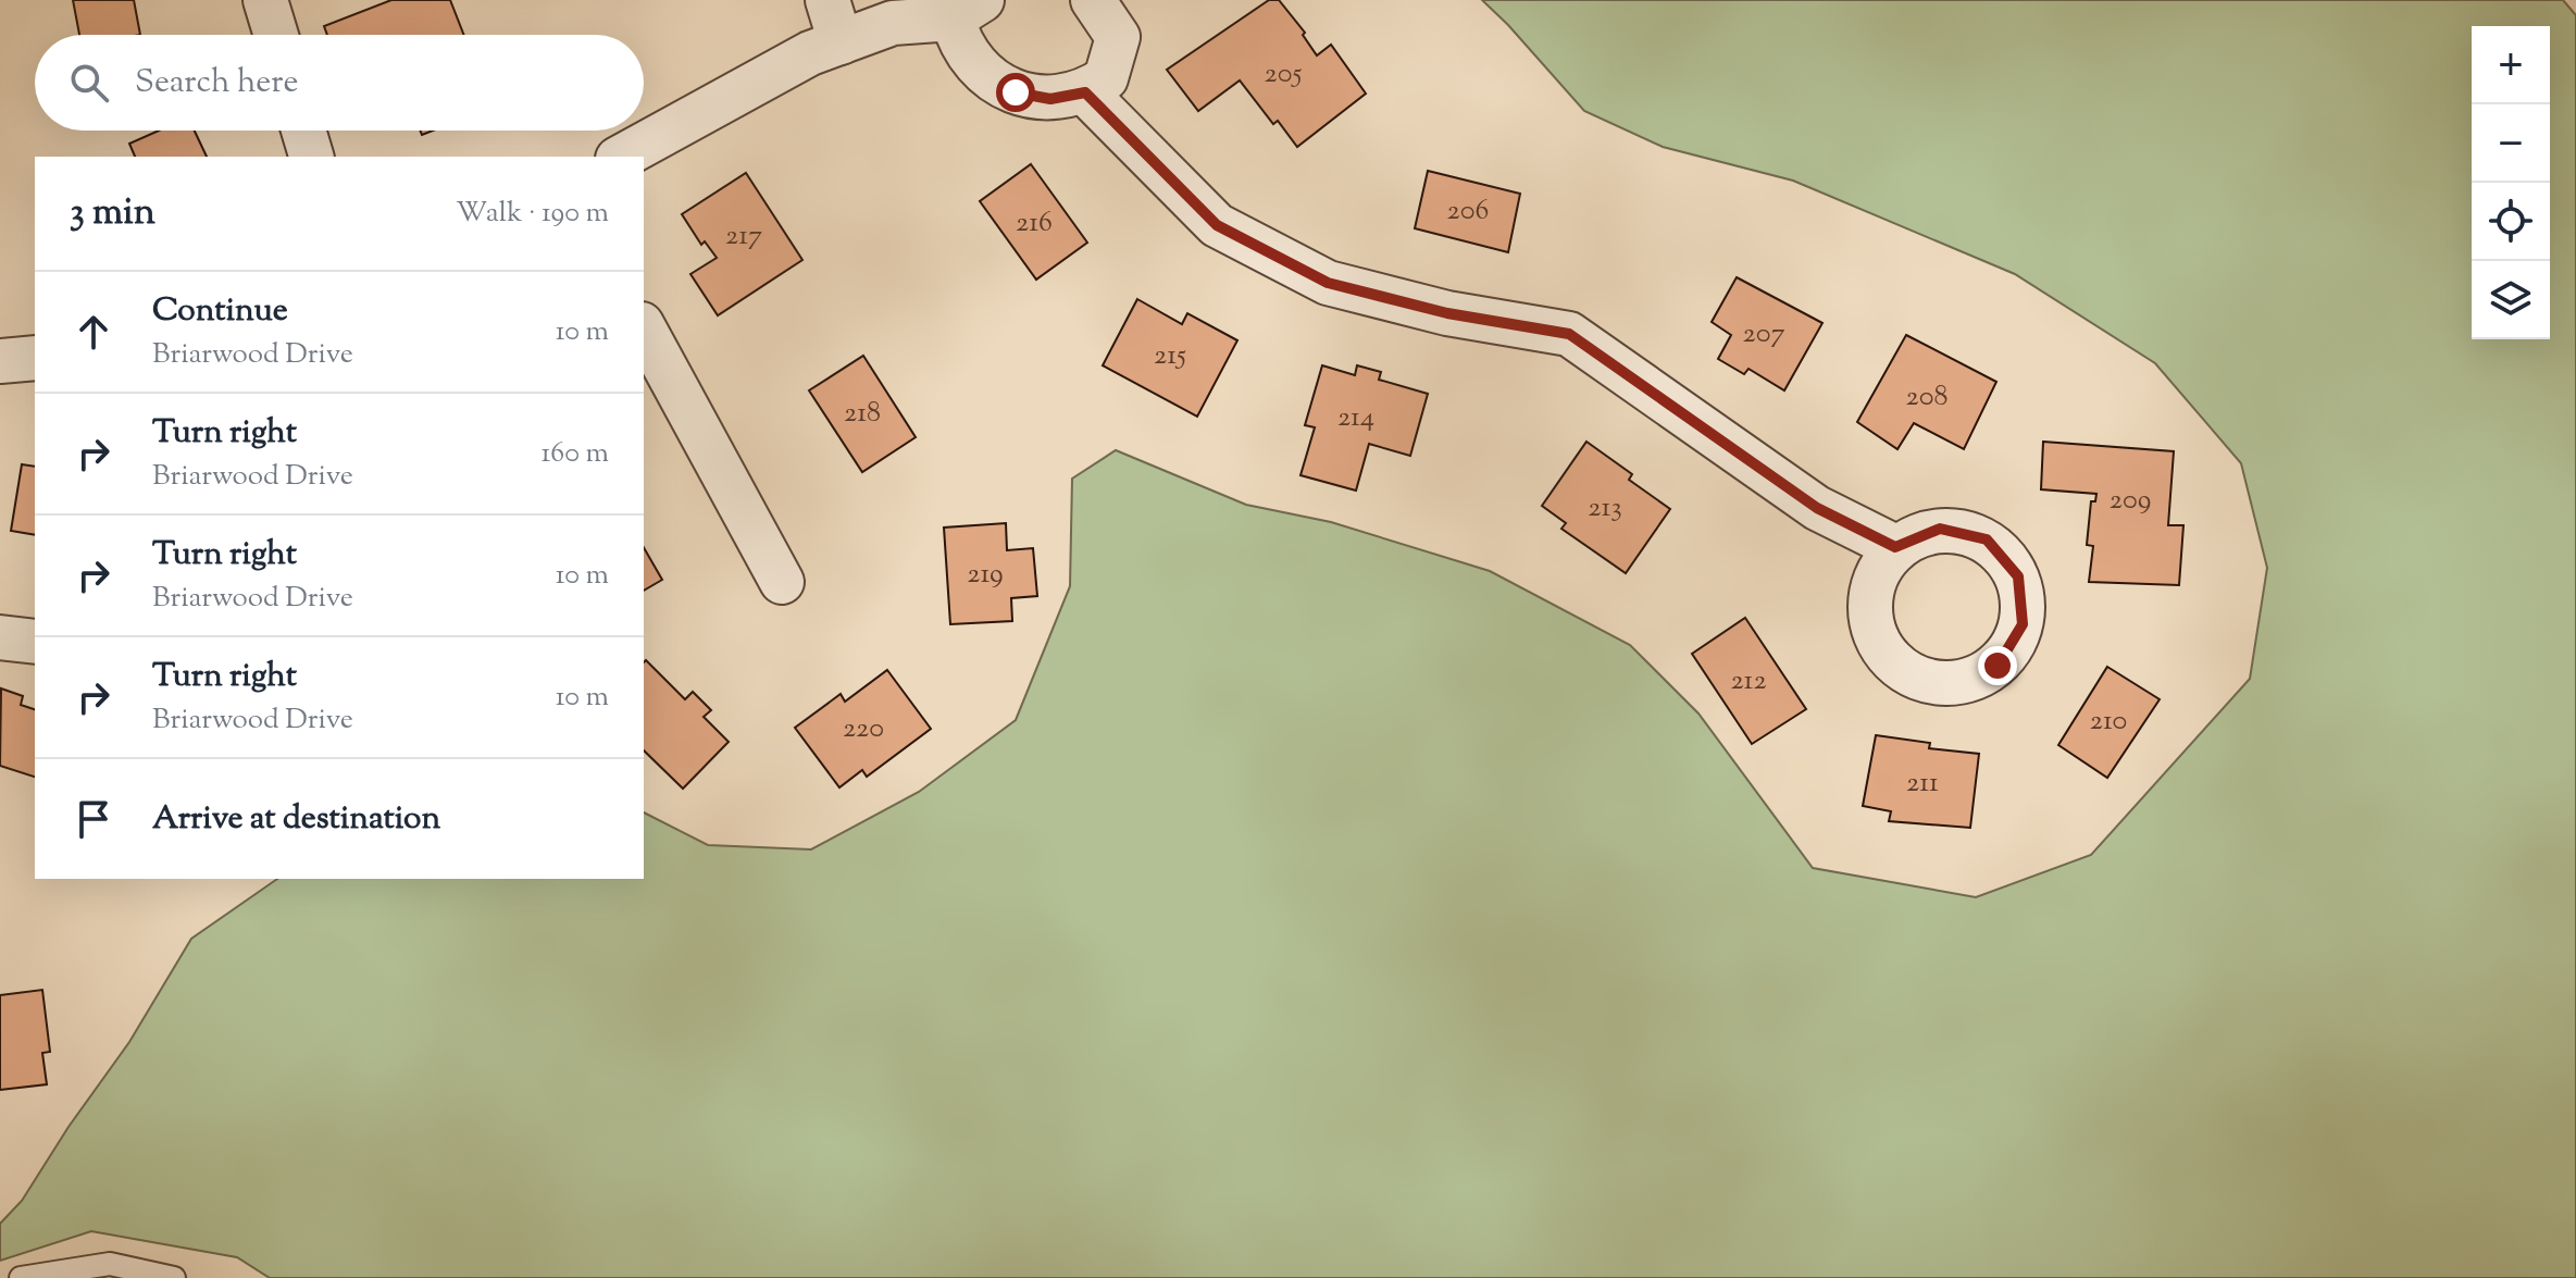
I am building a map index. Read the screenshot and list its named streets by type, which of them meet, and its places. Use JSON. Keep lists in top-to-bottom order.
{
  "house_numbers": [
    "205",
    "206",
    "216",
    "217",
    "207",
    "215",
    "208",
    "218",
    "214",
    "209",
    "213",
    "219",
    "212",
    "210",
    "220",
    "211"
  ],
  "page": {
    "map_buttons": ["+", "−"],
    "search": "Search here",
    "heading": ["3 min", "Walk · 190 m"],
    "list": [
      ["Continue", "Briarwood Drive", "10 m"],
      ["Turn right", "Briarwood Drive", "160 m"],
      ["Turn right", "Briarwood Drive", "10 m"],
      ["Turn right", "Briarwood Drive", "10 m"],
      "Arrive at destination"
    ]
  }
}
